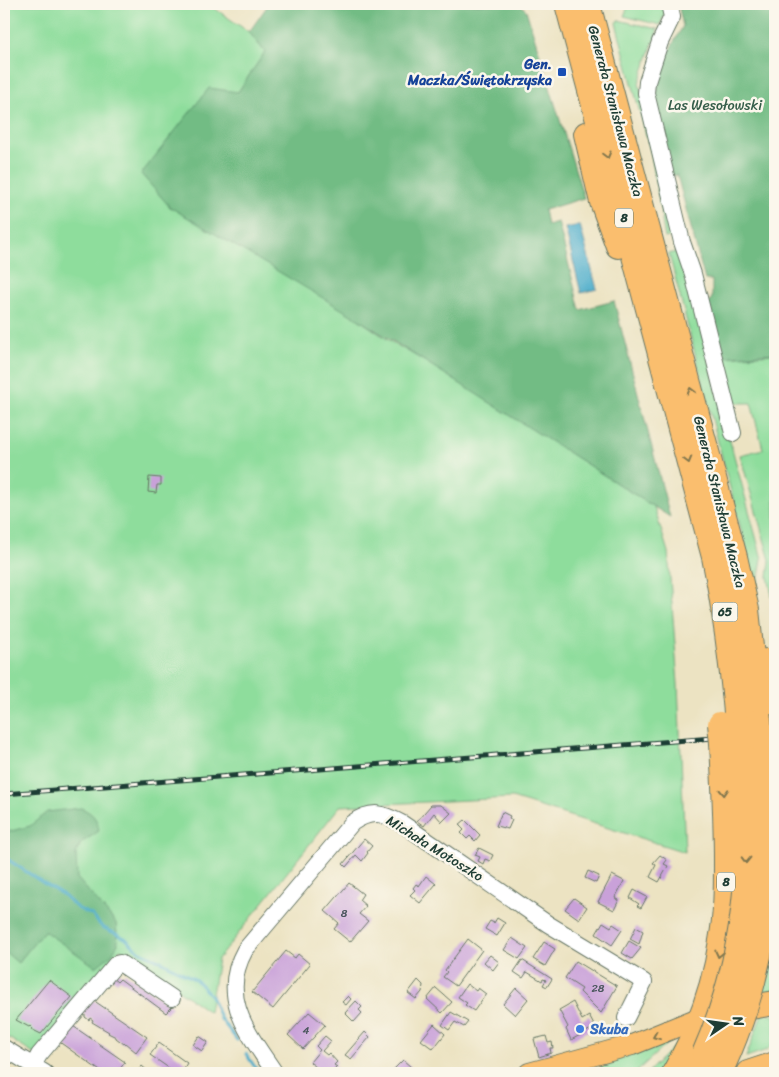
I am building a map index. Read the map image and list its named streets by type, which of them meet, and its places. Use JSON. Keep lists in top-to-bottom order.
{
  "streets": {
    "highway": ["Generała Stanisława Maczka", "8", "65"],
    "street": ["Michała Motoszko"]
  },
  "crossings": [
    ["Generała Stanisława Maczka", "8"]
  ],
  "parks": ["Las Wesołowski"],
  "places": {
    "transit": ["Gen. Maczka/Świętokrzyska"],
    "other": ["Skuba"]
  },
  "house_numbers": ["8", "28", "4"],
  "north": "right"
}
